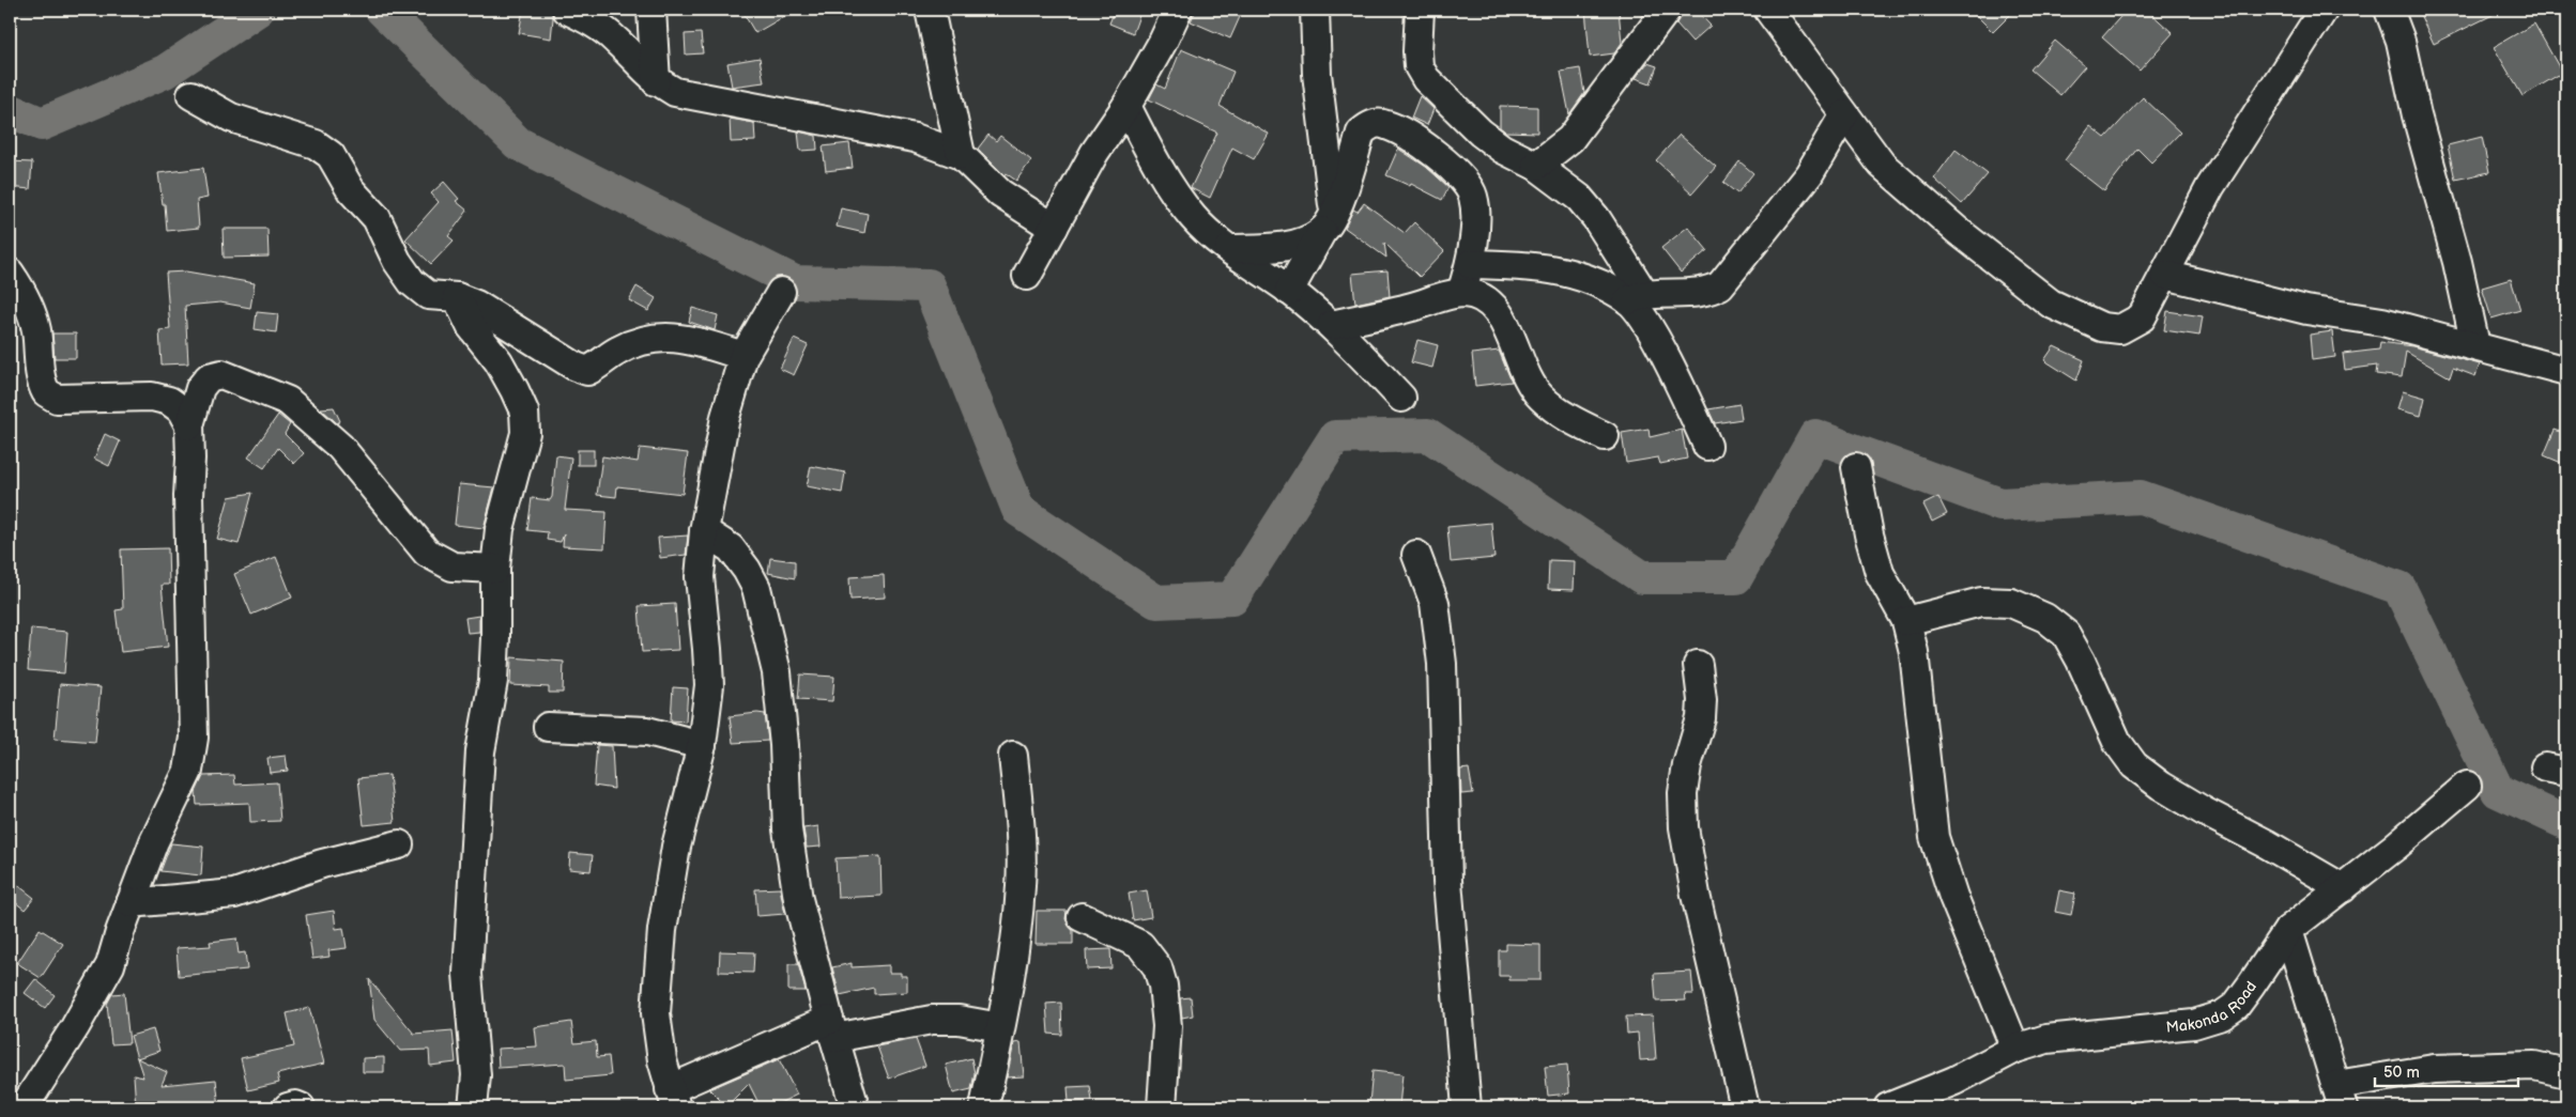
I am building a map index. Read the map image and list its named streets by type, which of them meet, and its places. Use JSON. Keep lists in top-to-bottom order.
{
  "streets": {
    "street": ["Makonda Road"]
  },
  "scale_bar": "50 m"
}
